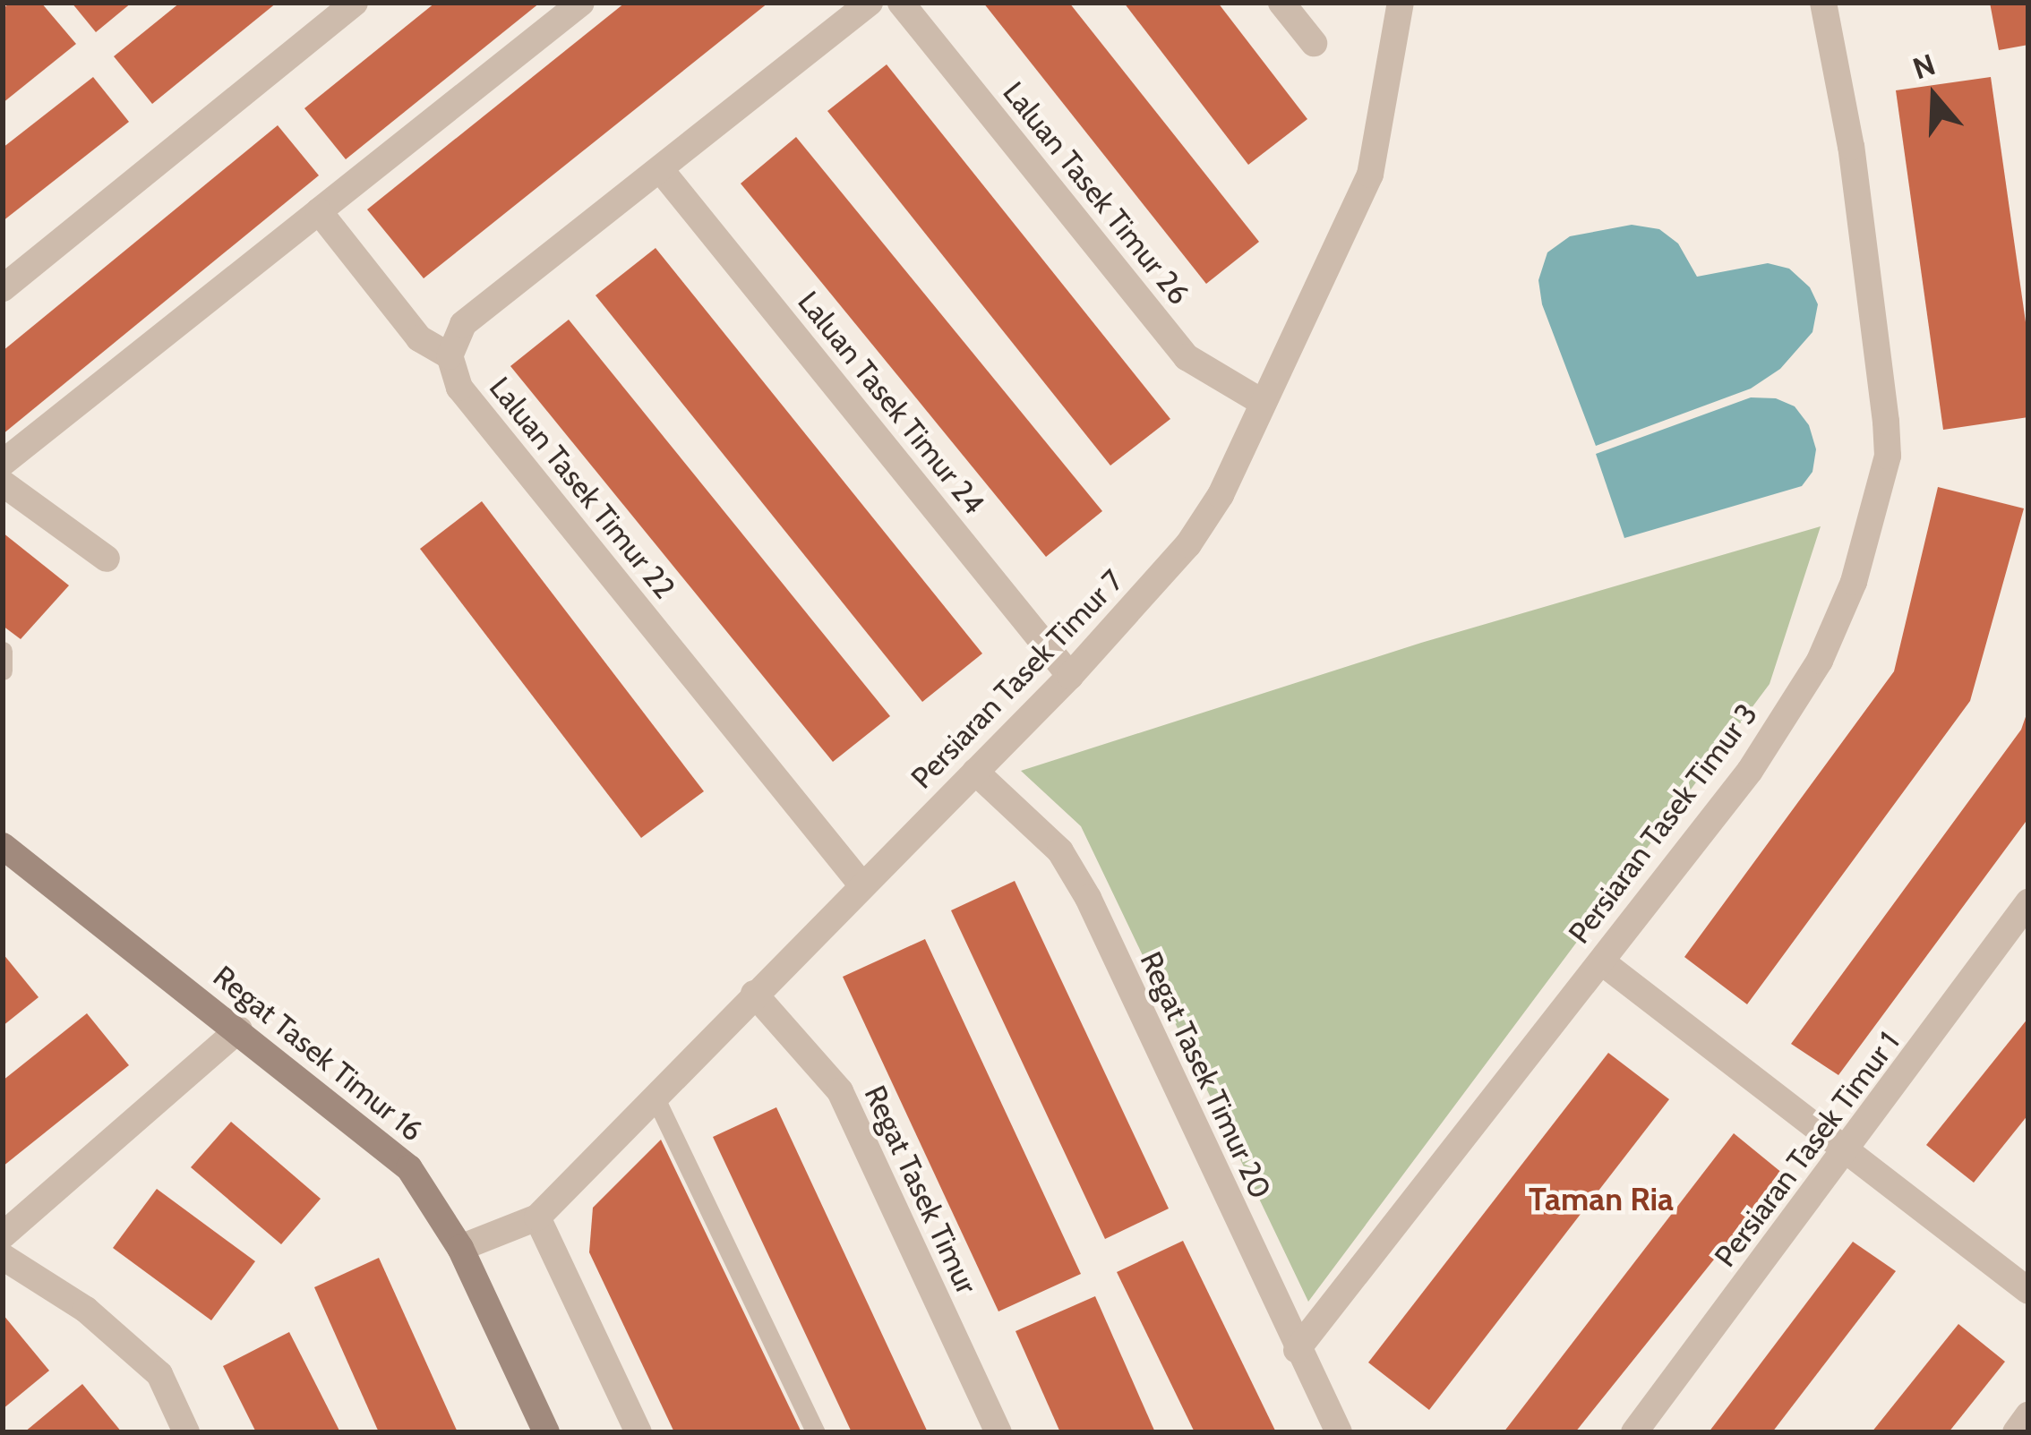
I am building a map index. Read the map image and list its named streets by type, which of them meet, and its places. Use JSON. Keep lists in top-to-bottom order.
{
  "streets": {
    "street": [
      "Laluan Tasek Timur 26",
      "Laluan Tasek Timur 24",
      "Laluan Tasek Timur 22",
      "Persiaran Tasek Timur 7",
      "Persiaran Tasek Timur 3",
      "Regat Tasek Timur 16",
      "Regat Tasek Timur 20",
      "Persiaran Tasek Timur 1",
      "Regat Tasek Timur"
    ]
  },
  "crossings": [
    ["Laluan Tasek Timur 26", "Persiaran Tasek Timur 7"],
    ["Laluan Tasek Timur 24", "Persiaran Tasek Timur 7"],
    ["Laluan Tasek Timur 22", "Persiaran Tasek Timur 7"],
    ["Persiaran Tasek Timur 7", "Regat Tasek Timur 16"],
    ["Persiaran Tasek Timur 7", "Regat Tasek Timur 20"],
    ["Persiaran Tasek Timur 7", "Regat Tasek Timur"],
    ["Persiaran Tasek Timur 3", "Regat Tasek Timur 20"]
  ],
  "districts": ["Taman Ria"],
  "north": "top"
}
